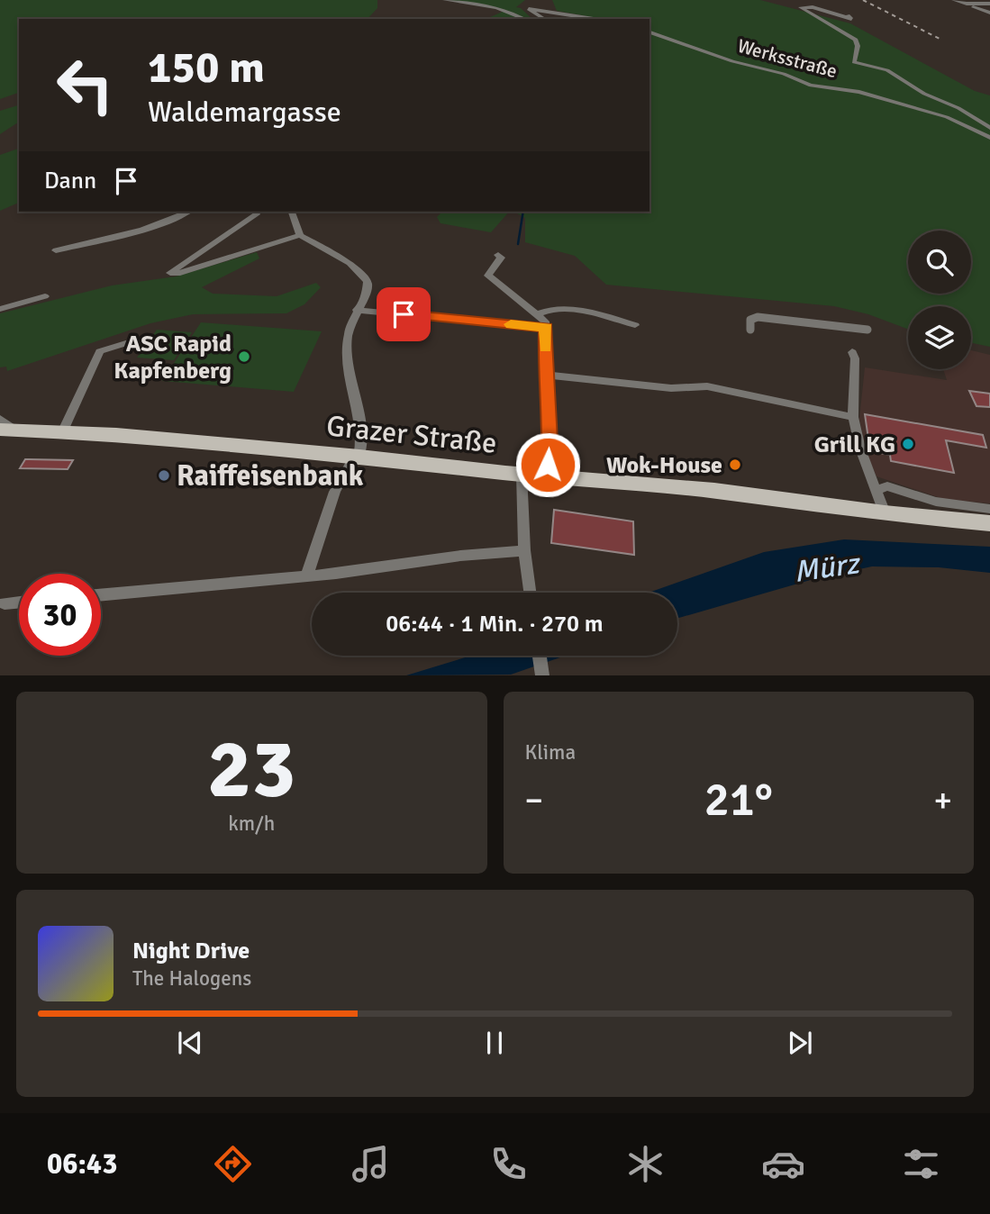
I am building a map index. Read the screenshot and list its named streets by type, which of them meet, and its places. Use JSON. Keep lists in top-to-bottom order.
{
  "streets": {
    "main road": ["Grazer Straße"],
    "street": ["Werksstraße"]
  },
  "water": ["Mürz"],
  "places": [
    "ASC Rapid Kapfenberg",
    "Grill KG",
    "Wok-House",
    "Raiffeisenbank"
  ],
  "page": {
    "turn": ["150 m", "Waldemargasse"],
    "then": "Dann",
    "limit": "30",
    "trip": "06:44 · 1 Min. · 270 m",
    "tile": [
      ["23", "km/h"],
      "Klima"
    ],
    "heat": ["−", "21°", "+"],
    "song": ["Night Drive", "The Halogens"],
    "tabs": "06:43"
  }
}
